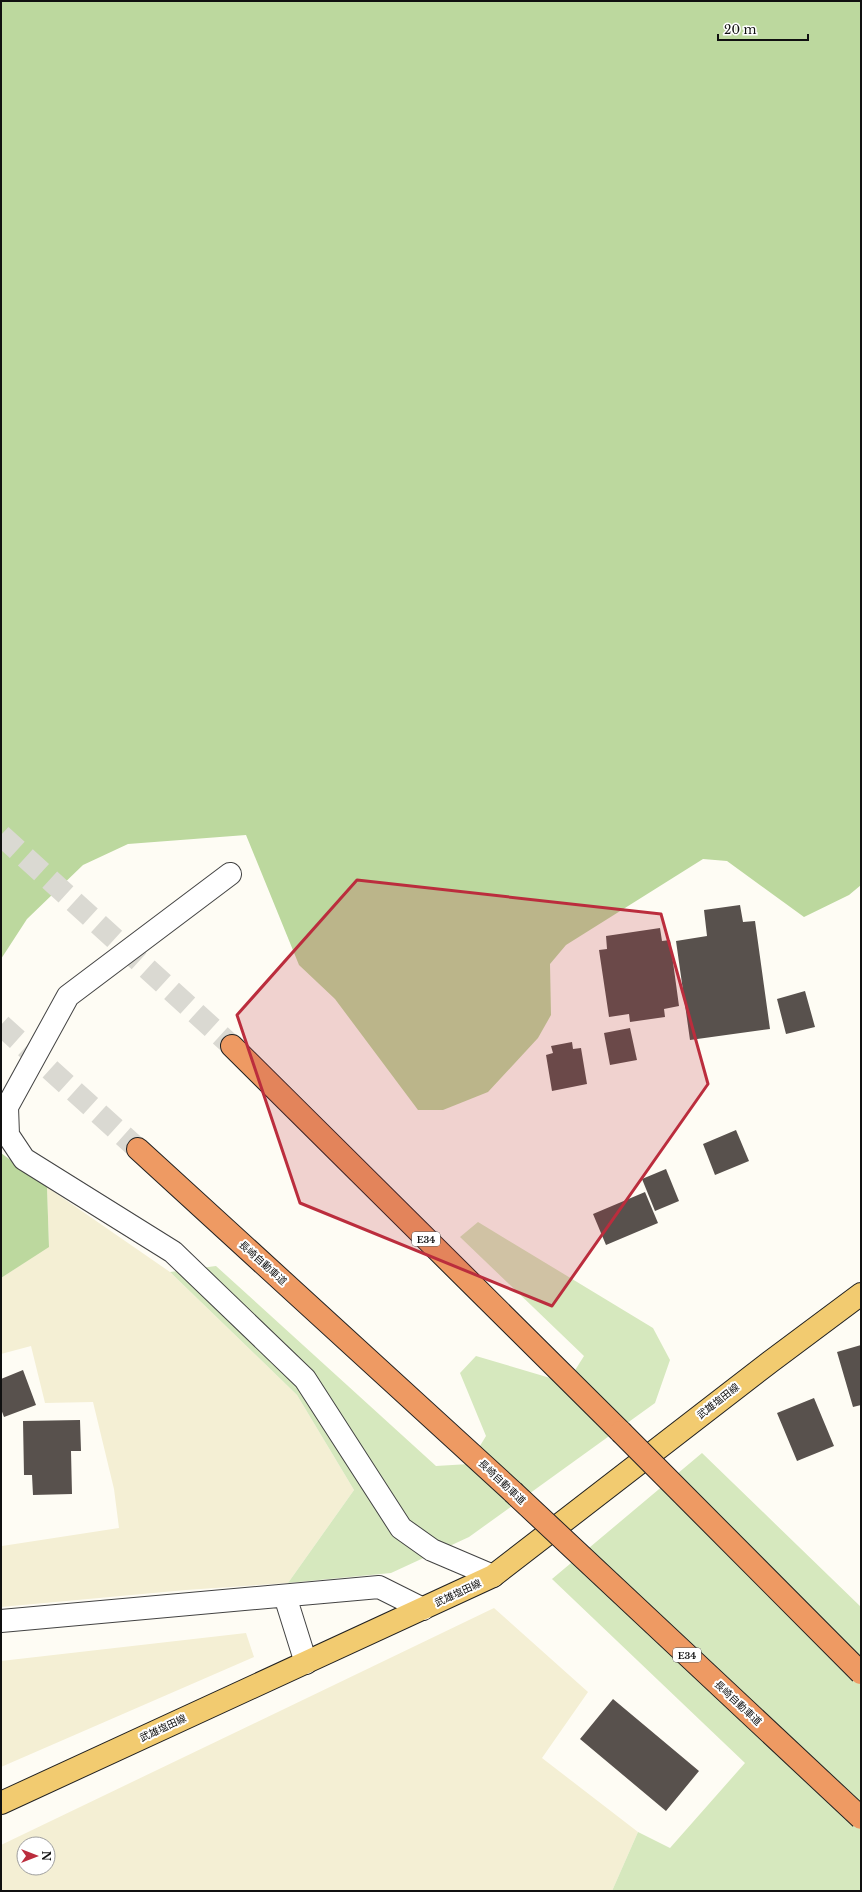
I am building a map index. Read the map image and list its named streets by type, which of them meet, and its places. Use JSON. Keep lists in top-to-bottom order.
{
  "streets": {
    "highway": ["E34", "長崎自動車道"],
    "main road": ["武雄塩田線"]
  },
  "scale_bar": "20 m",
  "north": "right"
}
